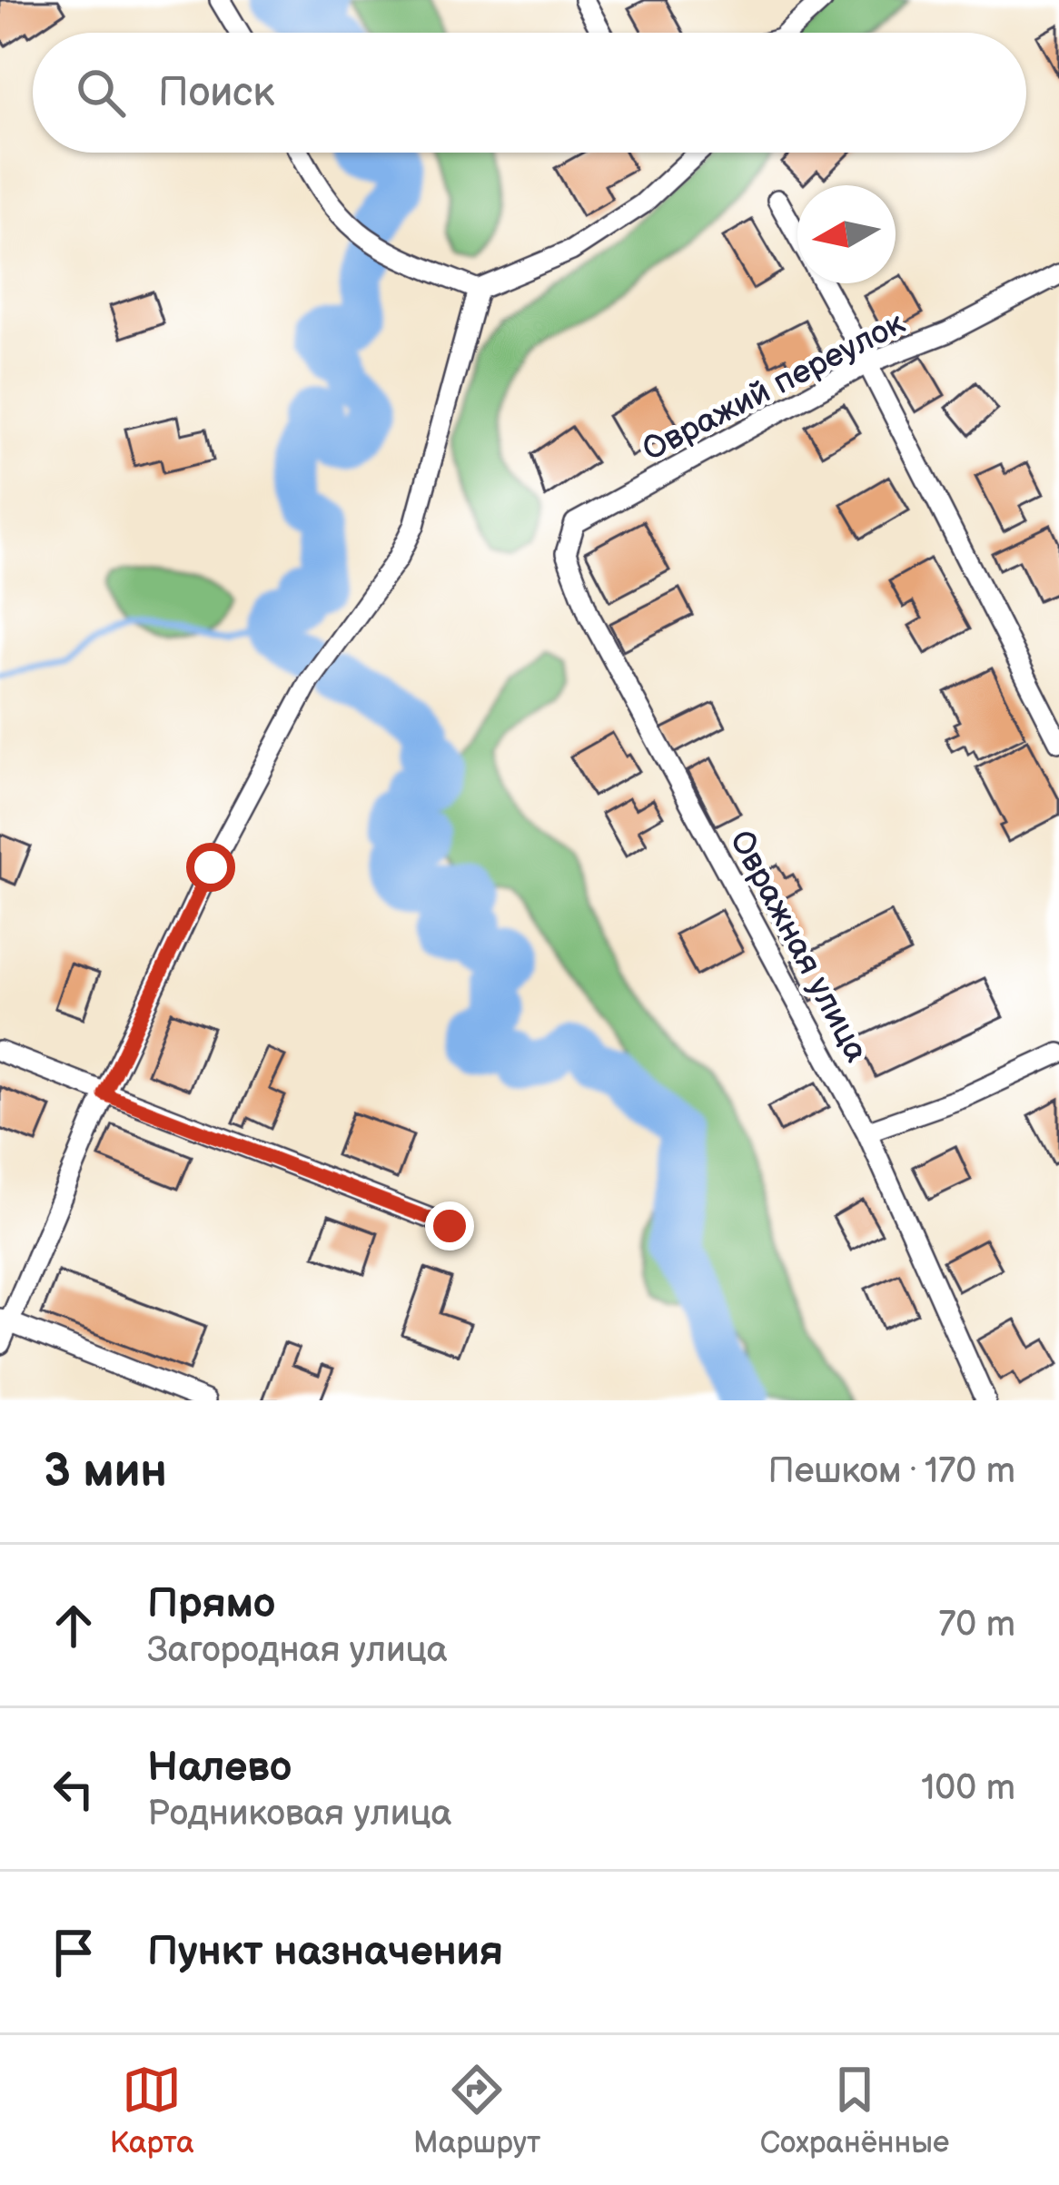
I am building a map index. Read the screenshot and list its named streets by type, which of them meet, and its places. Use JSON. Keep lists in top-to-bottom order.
{
  "streets": {
    "street": ["Овражий переулок", "Овражная улица"]
  },
  "crossings": [
    ["Овражий переулок", "Овражная улица"]
  ],
  "north": "left",
  "page": {
    "search": "Поиск",
    "heading": ["3 мин", "Пешком · 170 m"],
    "list": [
      ["Прямо", "Загородная улица", "70 m"],
      ["Налево", "Родниковая улица", "100 m"],
      "Пункт назначения"
    ],
    "nav": ["Карта", "Маршрут", "Сохранённые"]
  }
}
